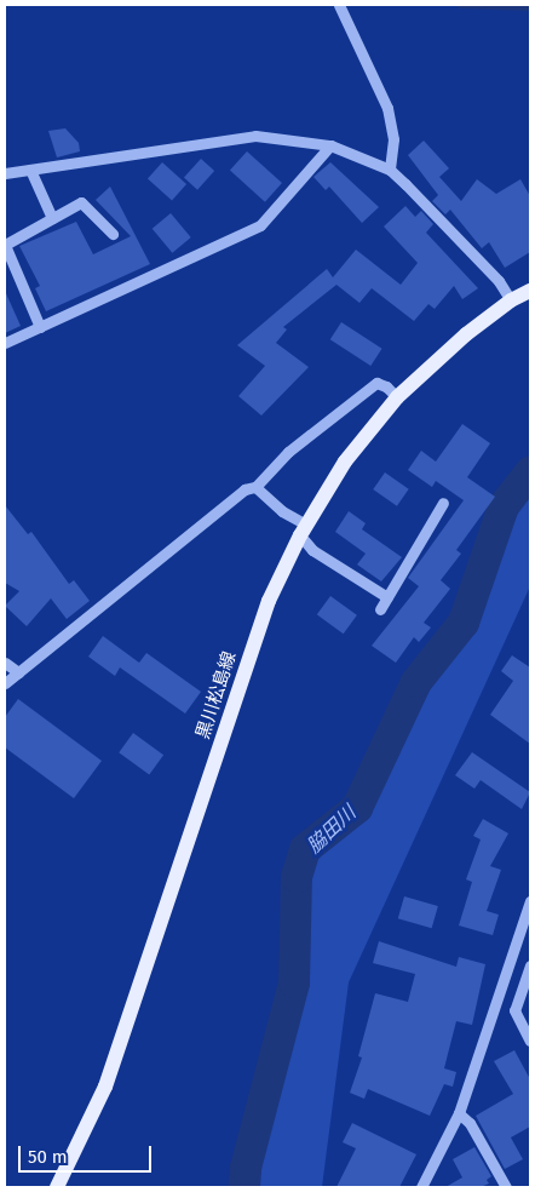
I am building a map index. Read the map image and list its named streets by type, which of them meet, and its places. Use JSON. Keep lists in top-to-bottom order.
{
  "streets": {
    "main road": ["黒川松島線"]
  },
  "water": ["脇田川"],
  "scale_bar": "50 m"
}
